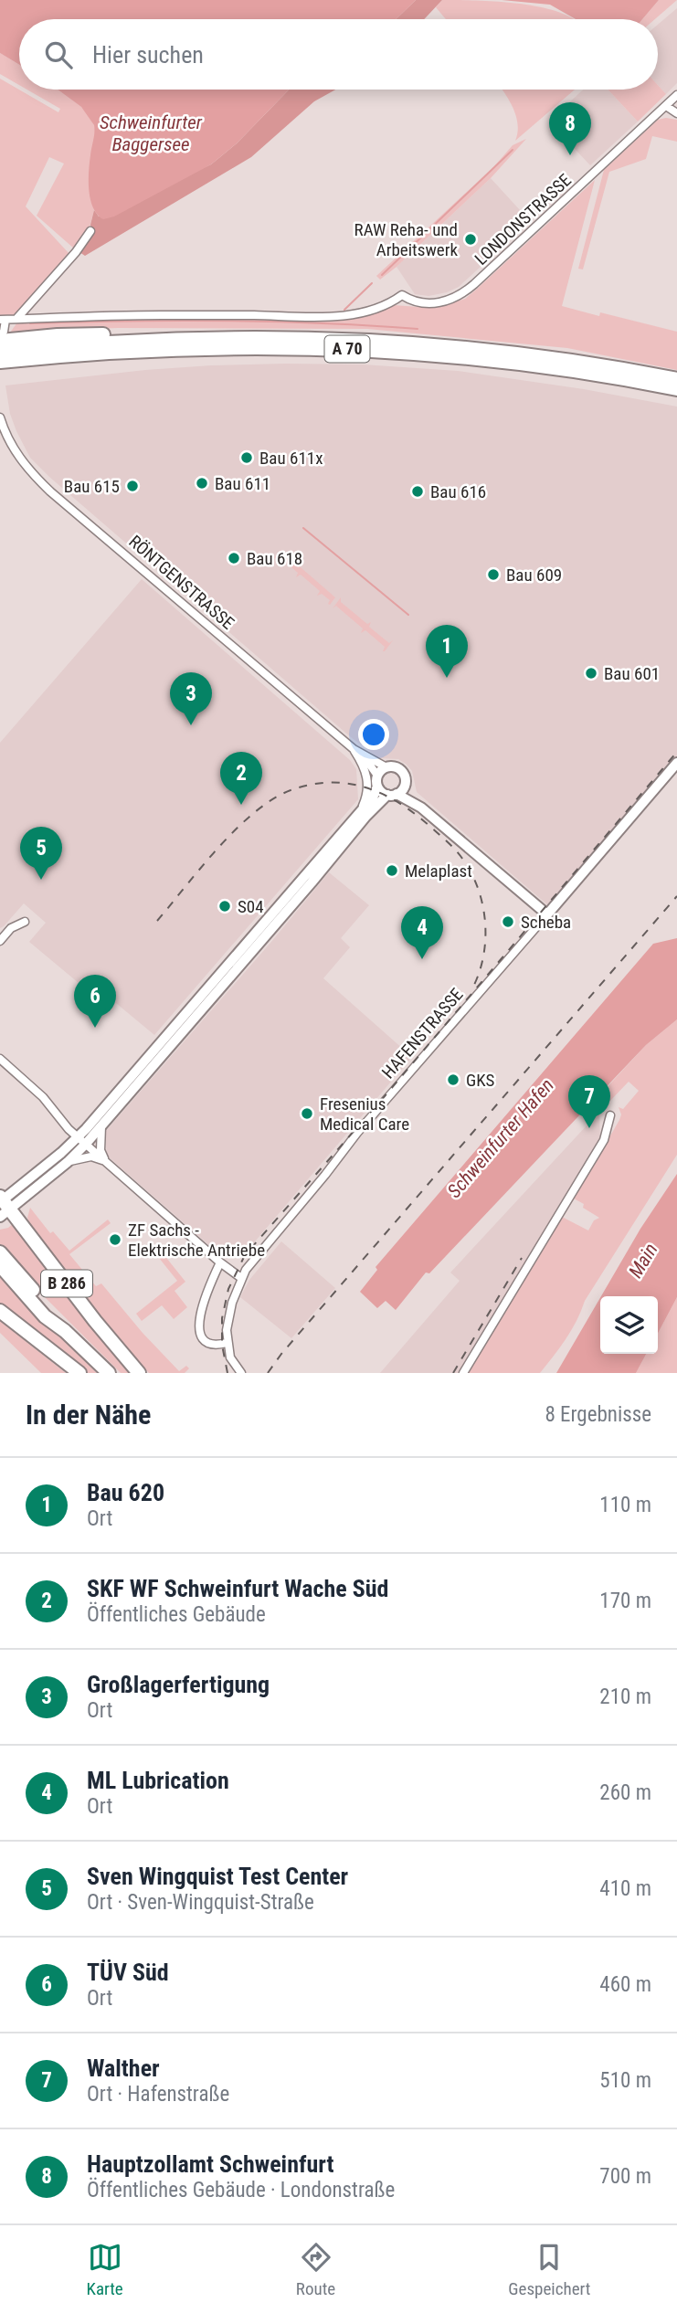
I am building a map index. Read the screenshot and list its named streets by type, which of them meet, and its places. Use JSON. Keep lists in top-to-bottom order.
{
  "streets": {
    "highway": ["A 70", "B 286"],
    "street": ["LONDONSTRASSE", "RÖNTGENSTRASSE", "HAFENSTRASSE"]
  },
  "water": ["Schweinfurter Baggersee", "Schweinfurter Hafen", "Main"],
  "places": [
    "RAW Reha- und Arbeitswerk",
    "Bau 611x",
    "Bau 611",
    "Bau 615",
    "Bau 616",
    "Bau 618",
    "Bau 609",
    "Bau 601",
    "Melaplast",
    "S04",
    "Scheba",
    "GKS",
    "Fresenius Medical Care",
    "ZF Sachs - Elektrische Antriebe"
  ],
  "page": {
    "search": "Hier suchen",
    "pins": [
      "8",
      "1",
      "3",
      "2",
      "5",
      "4",
      "6",
      "7"
    ],
    "heading": ["In der Nähe", "8 Ergebnisse"],
    "list": [
      {
        "mark": "1",
        "name": "Bau 620",
        "note": "Ort",
        "value": "110 m"
      },
      {
        "mark": "2",
        "name": "SKF WF Schweinfurt Wache Süd",
        "note": "Öffentliches Gebäude",
        "value": "170 m"
      },
      {
        "mark": "3",
        "name": "Großlagerfertigung",
        "note": "Ort",
        "value": "210 m"
      },
      {
        "mark": "4",
        "name": "ML Lubrication",
        "note": "Ort",
        "value": "260 m"
      },
      {
        "mark": "5",
        "name": "Sven Wingquist Test Center",
        "note": "Ort · Sven-Wingquist-Straße",
        "value": "410 m"
      },
      {
        "mark": "6",
        "name": "TÜV Süd",
        "note": "Ort",
        "value": "460 m"
      },
      {
        "mark": "7",
        "name": "Walther",
        "note": "Ort · Hafenstraße",
        "value": "510 m"
      },
      {
        "mark": "8",
        "name": "Hauptzollamt Schweinfurt",
        "note": "Öffentliches Gebäude · Londonstraße",
        "value": "700 m"
      }
    ],
    "nav": ["Karte", "Route", "Gespeichert"]
  }
}
